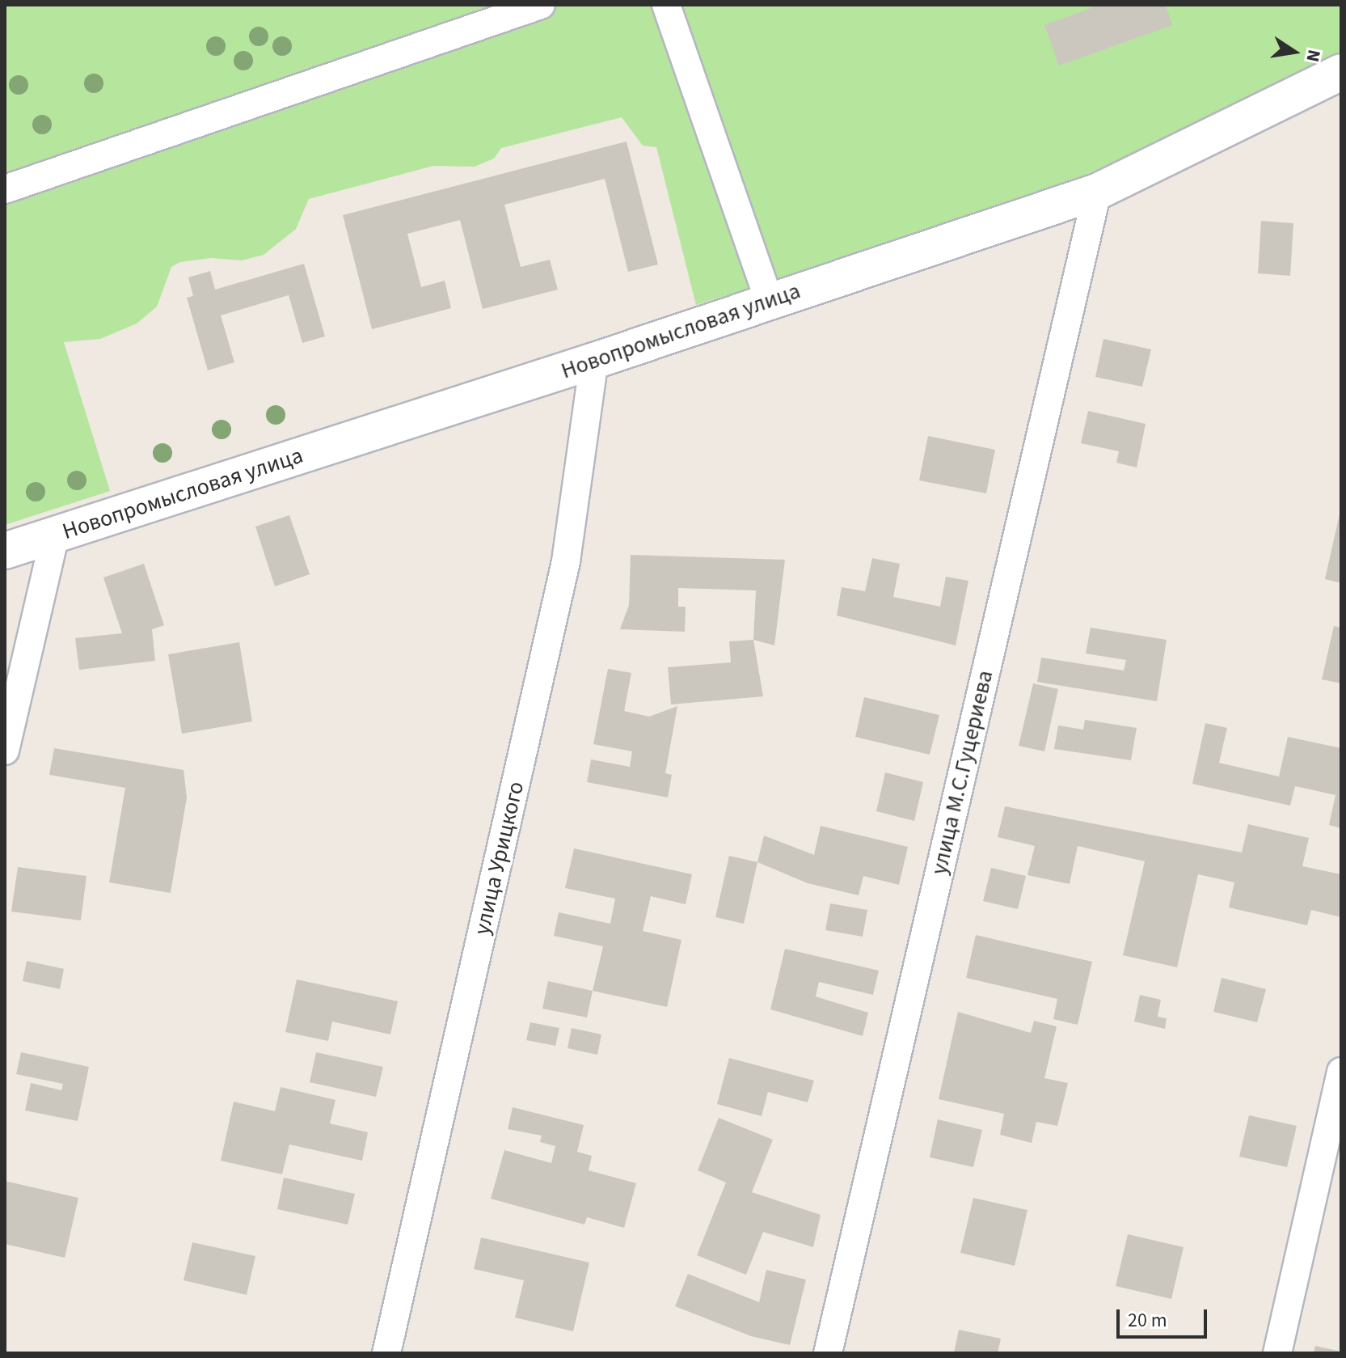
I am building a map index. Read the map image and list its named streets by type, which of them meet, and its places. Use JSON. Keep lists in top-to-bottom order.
{
  "streets": {
    "main road": ["Новопромысловая улица"],
    "street": ["улица М.С.Гуцериева", "улица Урицкого"]
  },
  "crossings": [
    ["Новопромысловая улица", "улица М.С.Гуцериева"],
    ["Новопромысловая улица", "улица Урицкого"]
  ],
  "scale_bar": "20 m",
  "north": "right"
}
